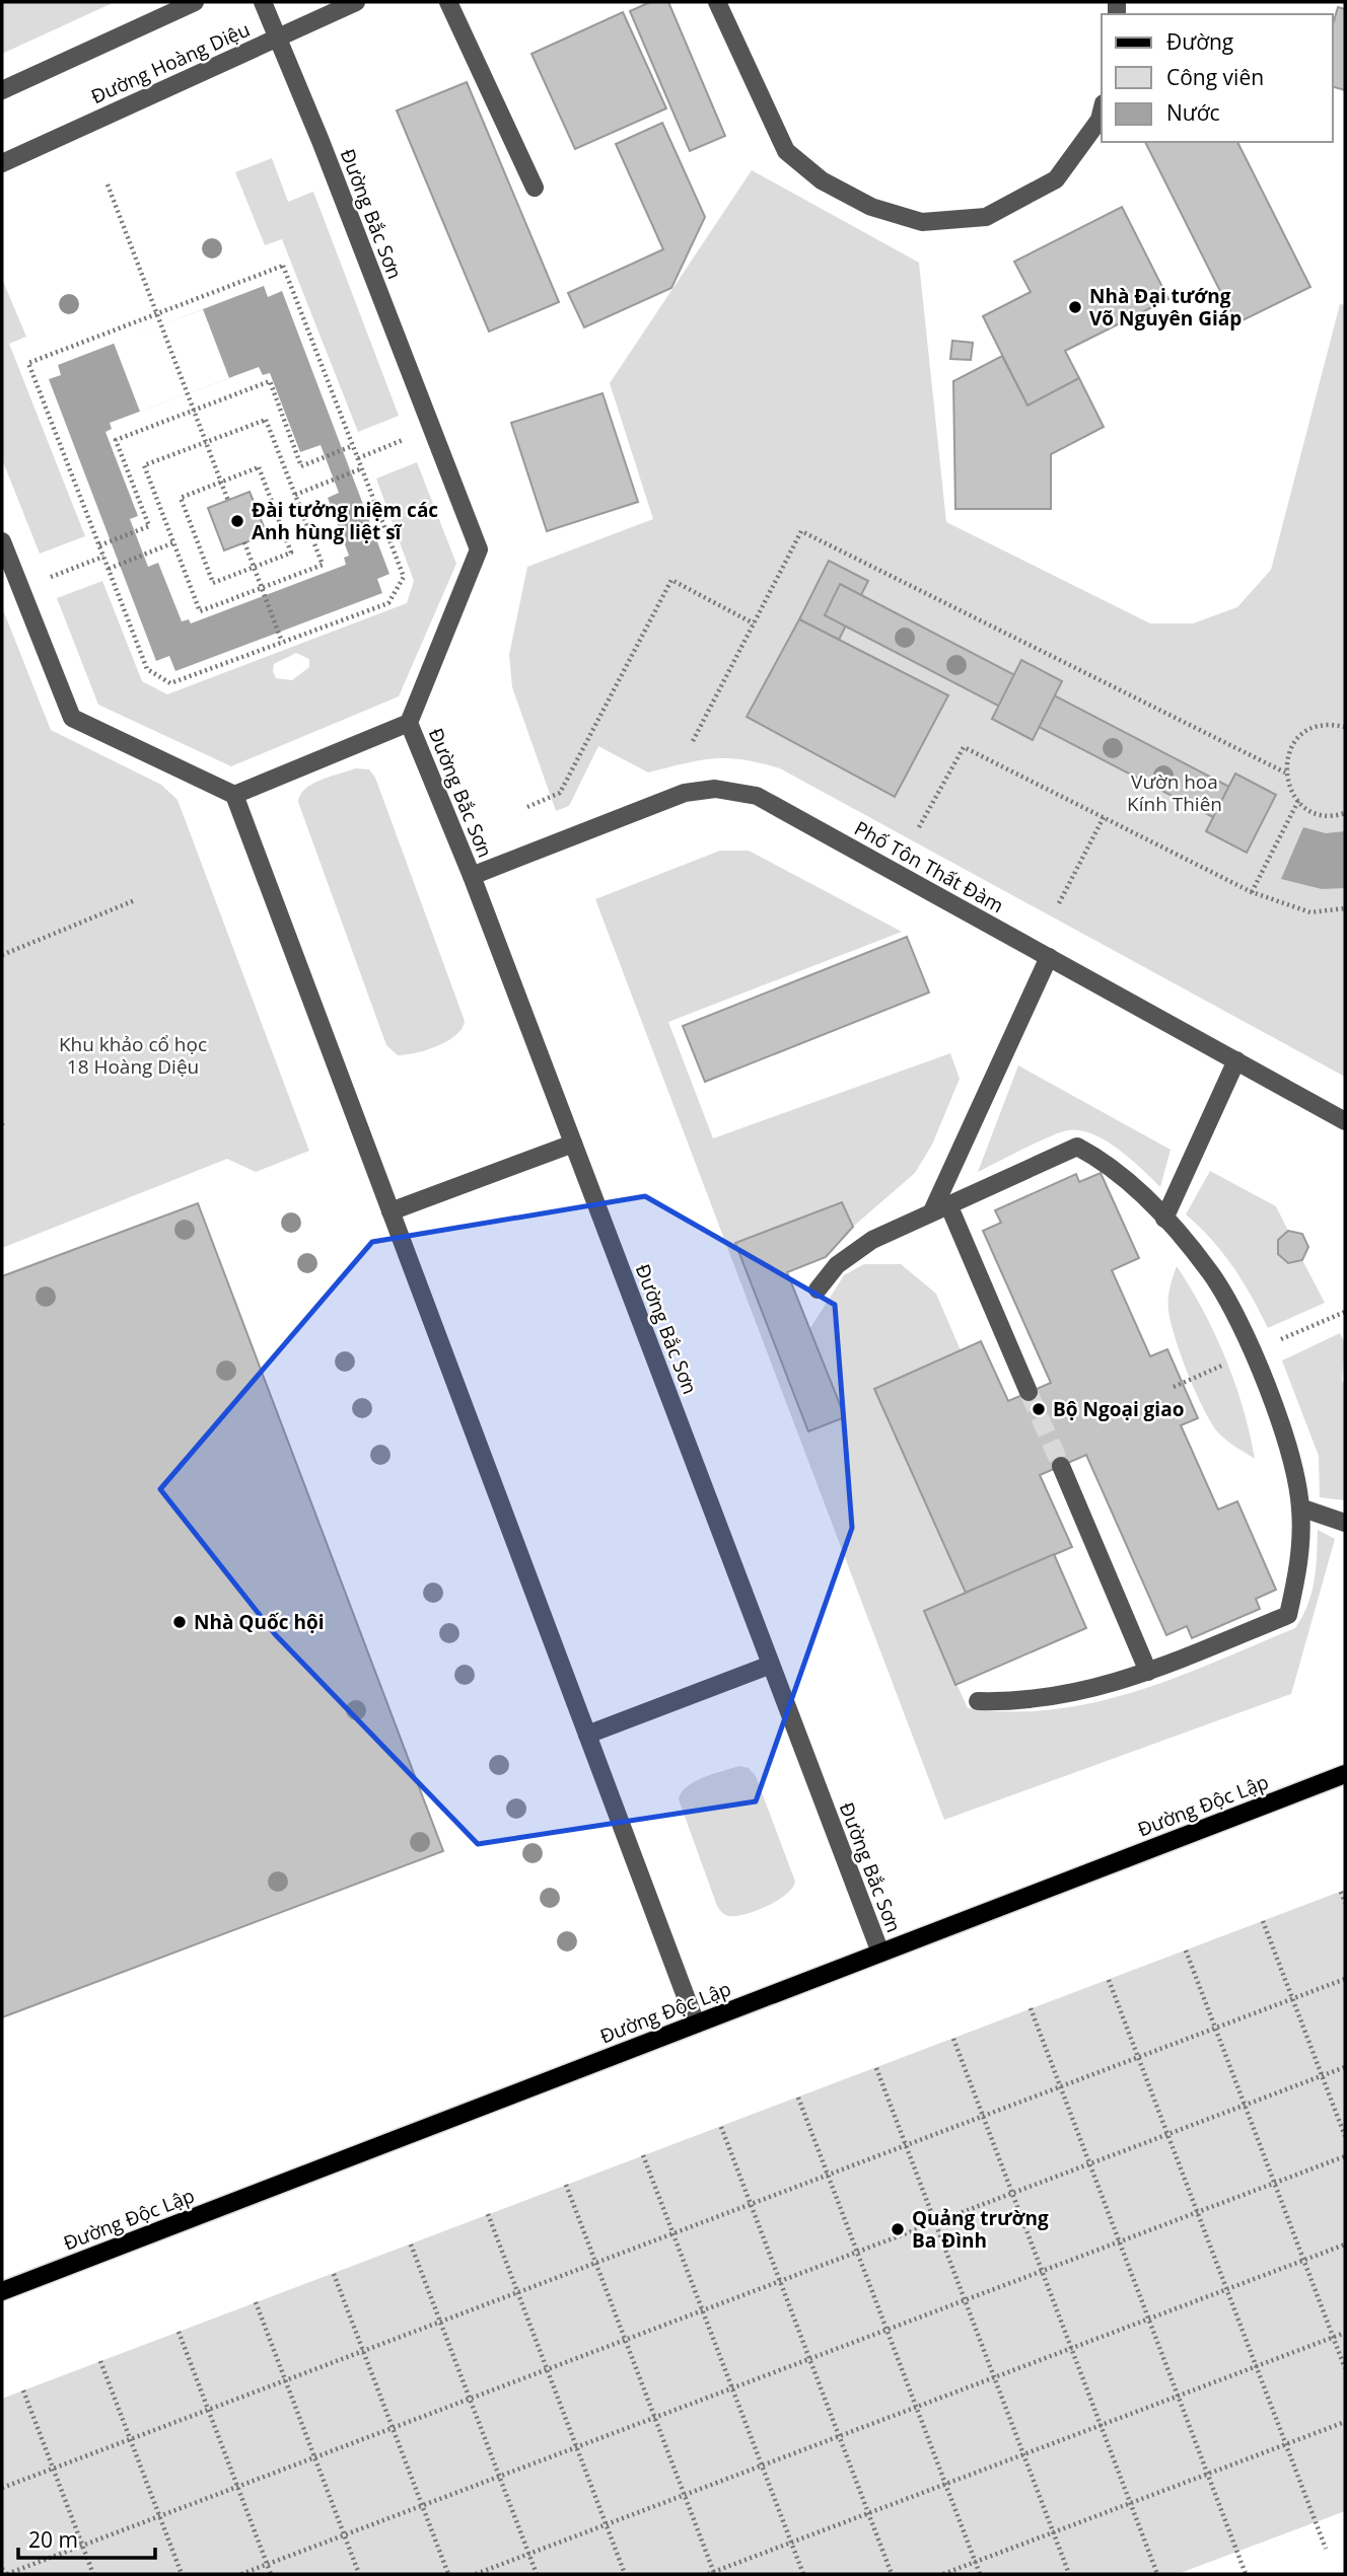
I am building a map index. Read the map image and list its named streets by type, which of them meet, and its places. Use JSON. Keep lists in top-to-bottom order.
{
  "streets": {
    "main road": ["Đường Độc Lập"],
    "street": ["Đường Hoàng Diệu", "Đường Bắc Sơn", "Phố Tôn Thất Đàm"]
  },
  "crossings": [
    ["Đường Hoàng Diệu", "Đường Bắc Sơn"],
    ["Đường Bắc Sơn", "Phố Tôn Thất Đàm"],
    ["Đường Bắc Sơn", "Đường Độc Lập"]
  ],
  "parks": ["Vườn hoa Kính Thiên", "Khu khảo cổ học 18 Hoàng Diệu"],
  "places": [
    "Nhà Đại tướng Võ Nguyên Giáp",
    "Đài tưởng niệm các Anh hùng liệt sĩ",
    "Bộ Ngoại giao",
    "Nhà Quốc hội",
    "Quảng trường Ba Đình"
  ],
  "legend": ["Đường", "Công viên", "Nước"],
  "scale_bar": "20 m"
}
